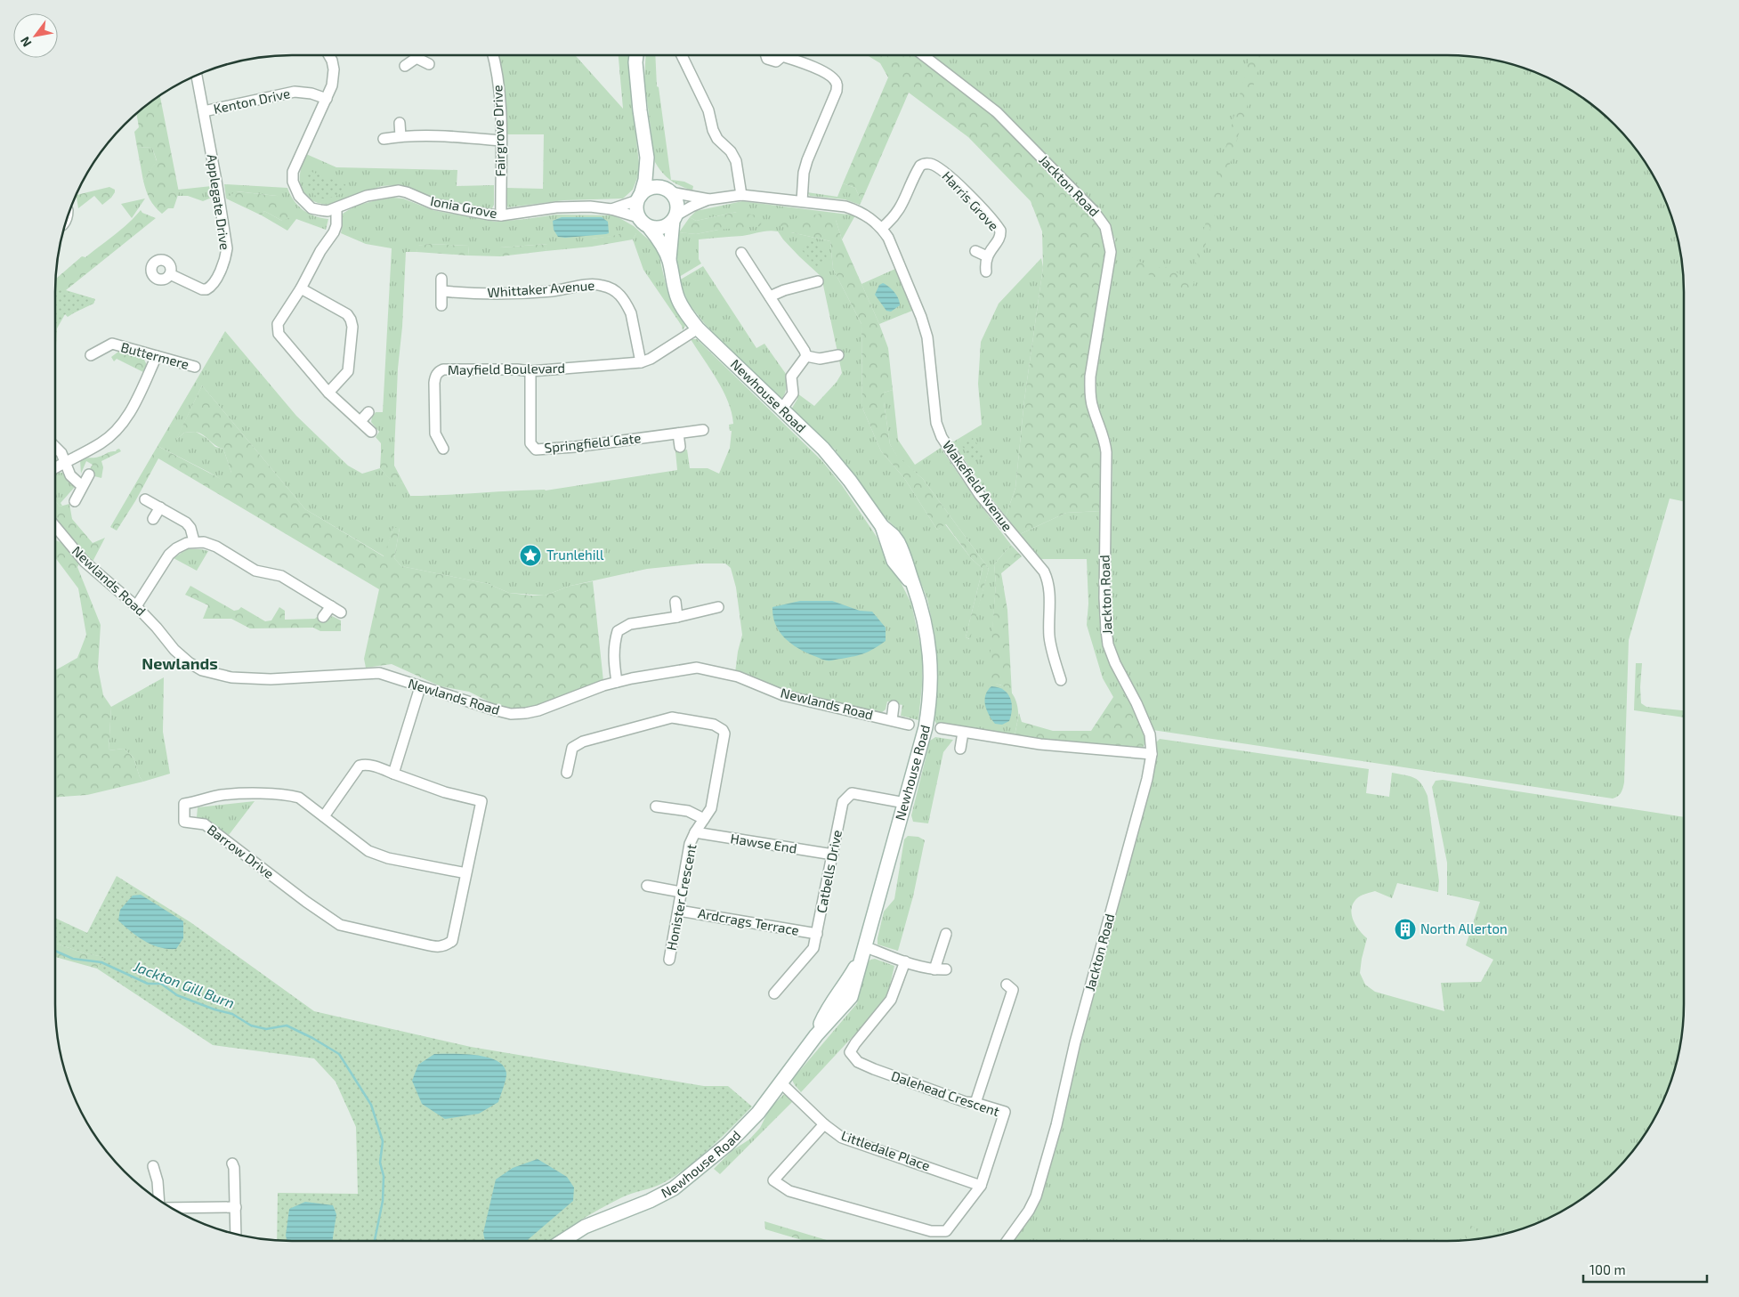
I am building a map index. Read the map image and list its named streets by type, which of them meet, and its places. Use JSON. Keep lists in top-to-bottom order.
{
  "streets": {
    "street": [
      "Kenton Drive",
      "Fairgrove Drive",
      "Jackton Road",
      "Harris Grove",
      "Applegate Drive",
      "Ionia Grove",
      "Whittaker Avenue",
      "Buttermere",
      "Mayfield Boulevard",
      "Newhouse Road",
      "Springfield Gate",
      "Wakefield Avenue",
      "Newlands Road",
      "Hawse End",
      "Barrow Drive",
      "Catbells Drive",
      "Honister Crescent",
      "Ardcrags Terrace",
      "Dalehead Crescent",
      "Littledale Place"
    ]
  },
  "crossings": [
    ["Kenton Drive", "Applegate Drive"],
    ["Kenton Drive", "Ionia Grove"],
    ["Fairgrove Drive", "Ionia Grove"],
    ["Harris Grove", "Wakefield Avenue"],
    ["Ionia Grove", "Newhouse Road"],
    ["Ionia Grove", "Wakefield Avenue"],
    ["Whittaker Avenue", "Mayfield Boulevard"],
    ["Mayfield Boulevard", "Newhouse Road"],
    ["Mayfield Boulevard", "Springfield Gate"],
    ["Newhouse Road", "Wakefield Avenue"],
    ["Newhouse Road", "Catbells Drive"],
    ["Newhouse Road", "Littledale Place"],
    ["Hawse End", "Catbells Drive"],
    ["Hawse End", "Honister Crescent"],
    ["Catbells Drive", "Ardcrags Terrace"],
    ["Honister Crescent", "Ardcrags Terrace"],
    ["Dalehead Crescent", "Littledale Place"]
  ],
  "districts": ["Newlands"],
  "water": ["Jackton Gill Burn"],
  "places": {
    "place": ["Trunlehill"],
    "building": ["North Allerton"]
  },
  "scale_bar": "100 m",
  "north": "bottom left"
}
